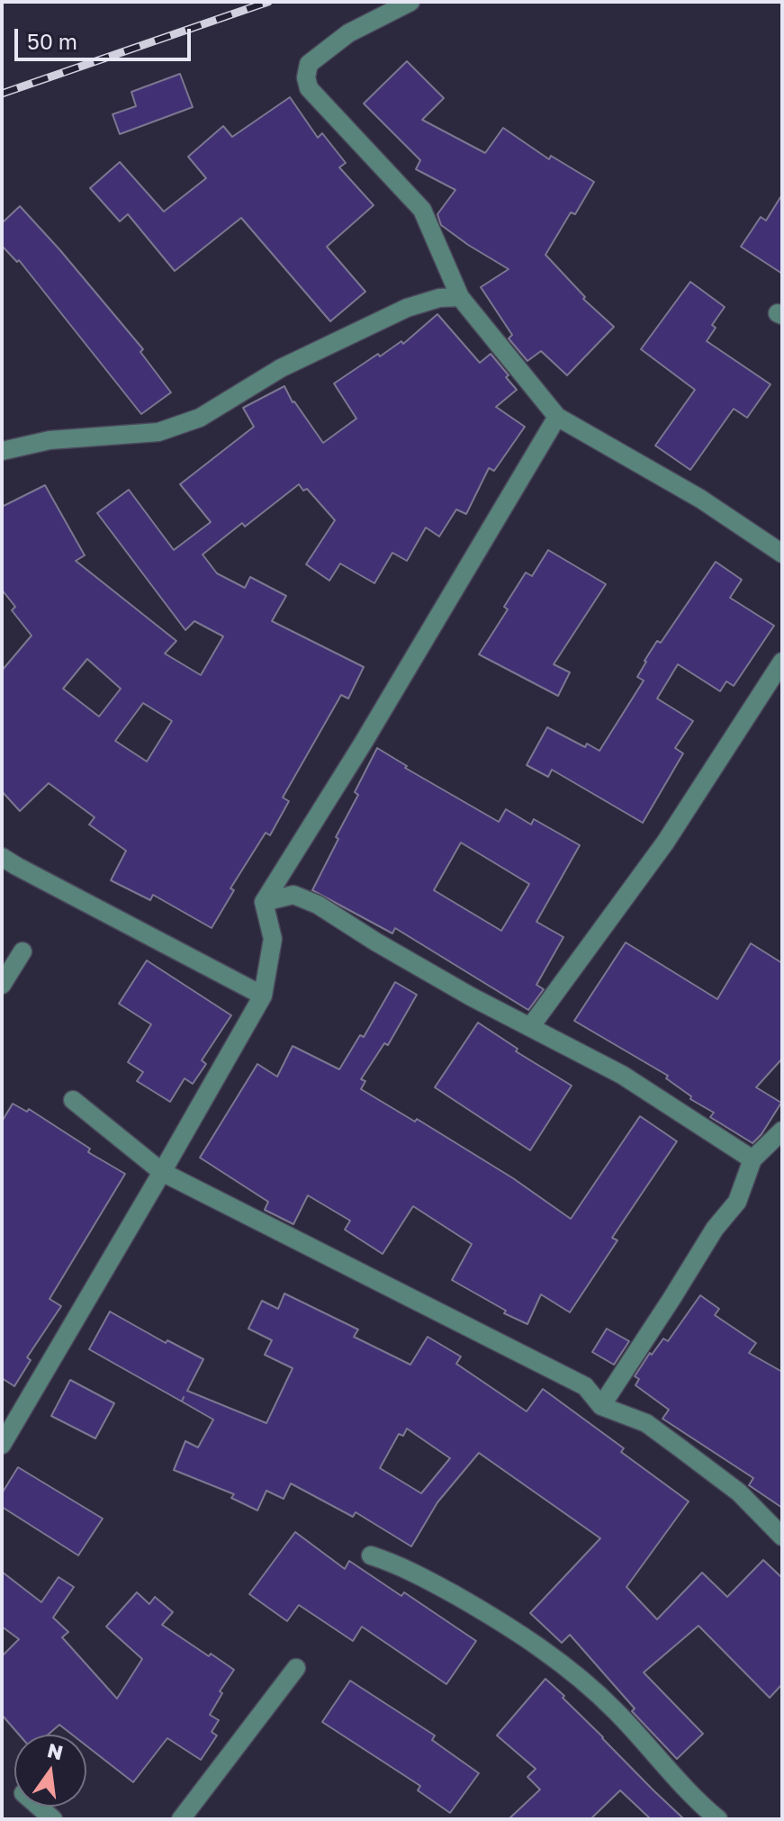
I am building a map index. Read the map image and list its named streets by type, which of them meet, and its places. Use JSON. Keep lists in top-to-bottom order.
{
  "scale_bar": "50 m",
  "north": "top"
}
